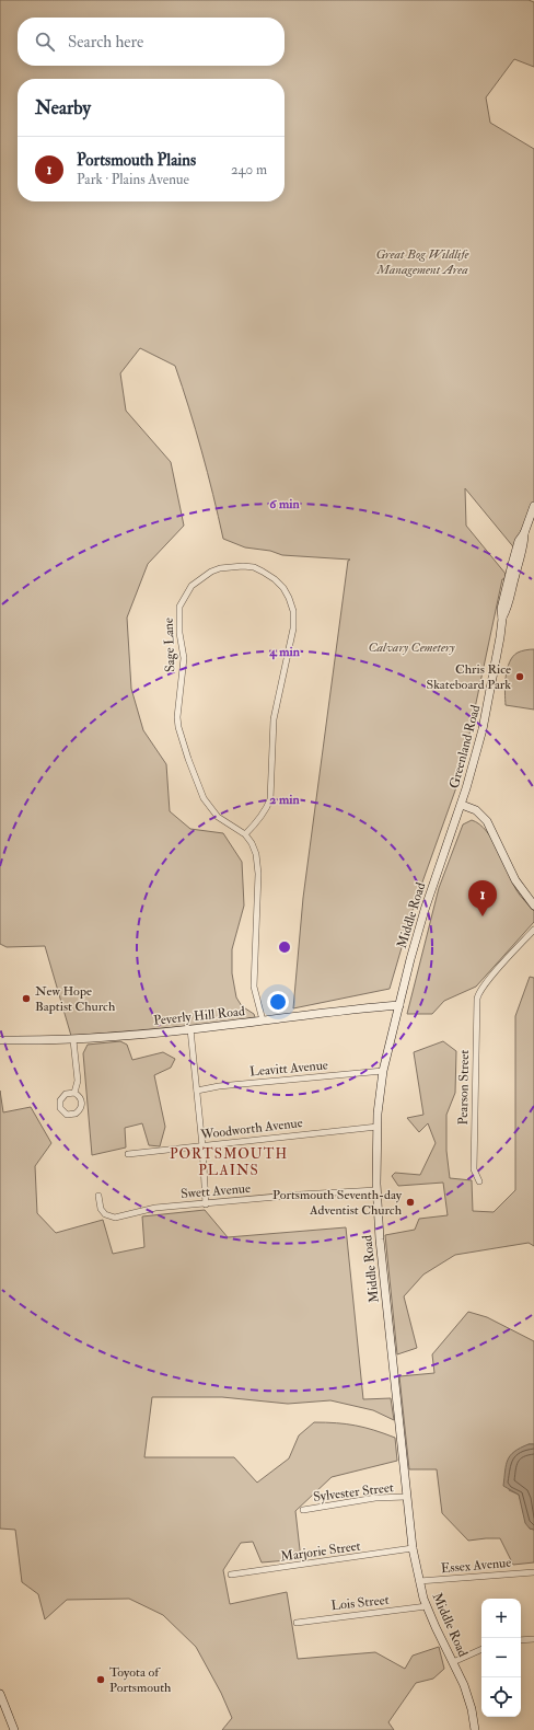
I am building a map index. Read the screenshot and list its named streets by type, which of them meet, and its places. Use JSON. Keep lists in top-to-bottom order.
{
  "streets": {
    "main road": ["Greenland Road", "Middle Road", "Peverly Hill Road"],
    "street": [
      "Sage Lane",
      "Leavitt Avenue",
      "Pearson Street",
      "Woodworth Avenue",
      "Swett Avenue",
      "Sylvester Street",
      "Marjorie Street",
      "Essex Avenue",
      "Lois Street"
    ]
  },
  "crossings": [
    ["Sage Lane", "Peverly Hill Road"],
    ["Greenland Road", "Middle Road"],
    ["Middle Road", "Peverly Hill Road"],
    ["Middle Road", "Leavitt Avenue"],
    ["Middle Road", "Woodworth Avenue"],
    ["Middle Road", "Swett Avenue"],
    ["Middle Road", "Sylvester Street"],
    ["Middle Road", "Marjorie Street"],
    ["Middle Road", "Essex Avenue"],
    ["Middle Road", "Lois Street"]
  ],
  "districts": ["PORTSMOUTH PLAINS"],
  "parks": ["Great Bog Wildlife Management Area", "Calvary Cemetery"],
  "places": [
    "Chris Rice Skateboard Park",
    "New Hope Baptist Church",
    "Portsmouth Seventh-day Adventist Church",
    "Toyota of Portsmouth"
  ],
  "page": {
    "search": "Search here",
    "heading": "Nearby",
    "list": [
      {
        "mark": "1",
        "name": "Portsmouth Plains",
        "note": "Park · Plains Avenue",
        "value": "240 m"
      }
    ],
    "pins": "1",
    "map_buttons": ["+", "−"]
  },
  "rings": ["6 min", "4 min", "2 min"]
}
